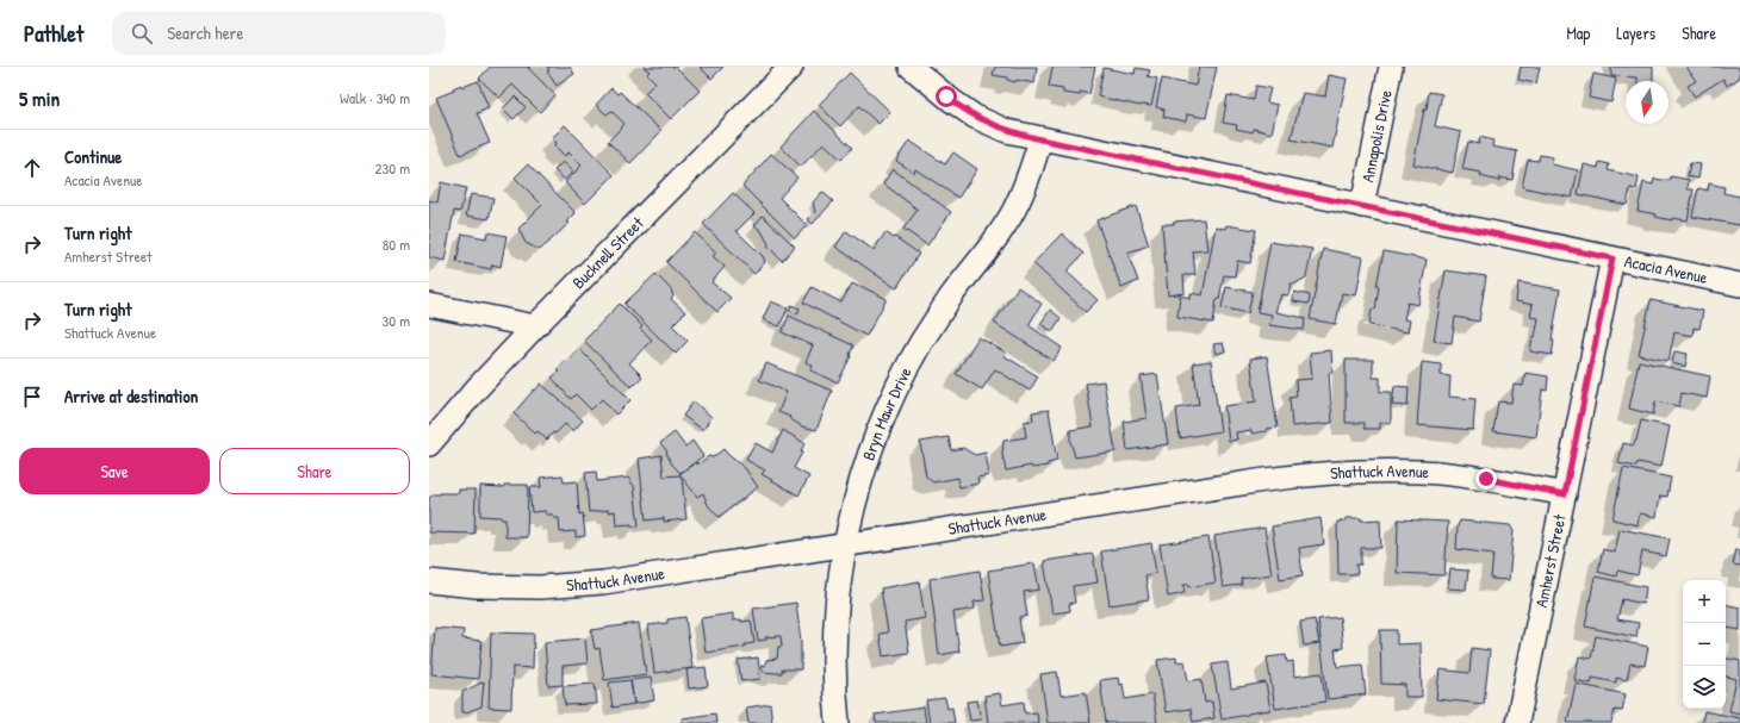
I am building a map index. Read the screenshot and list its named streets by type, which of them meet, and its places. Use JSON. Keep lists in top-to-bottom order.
{
  "streets": {
    "street": [
      "Annapolis Drive",
      "Bucknell Street",
      "Acacia Avenue",
      "Bryn Mawr Drive",
      "Shattuck Avenue",
      "Amherst Street"
    ]
  },
  "crossings": [
    ["Annapolis Drive", "Acacia Avenue"],
    ["Acacia Avenue", "Bryn Mawr Drive"],
    ["Acacia Avenue", "Amherst Street"],
    ["Bryn Mawr Drive", "Shattuck Avenue"],
    ["Shattuck Avenue", "Amherst Street"]
  ],
  "north": "bottom",
  "page": {
    "header": "Pathlet",
    "search": "Search here",
    "nav": ["Map", "Layers", "Share"],
    "heading": ["5 min", "Walk · 340 m"],
    "list": [
      ["Continue", "Acacia Avenue", "230 m"],
      ["Turn right", "Amherst Street", "80 m"],
      ["Turn right", "Shattuck Avenue", "30 m"],
      "Arrive at destination"
    ],
    "buttons": ["Save", "Share"],
    "map_buttons": ["+", "−"]
  }
}
